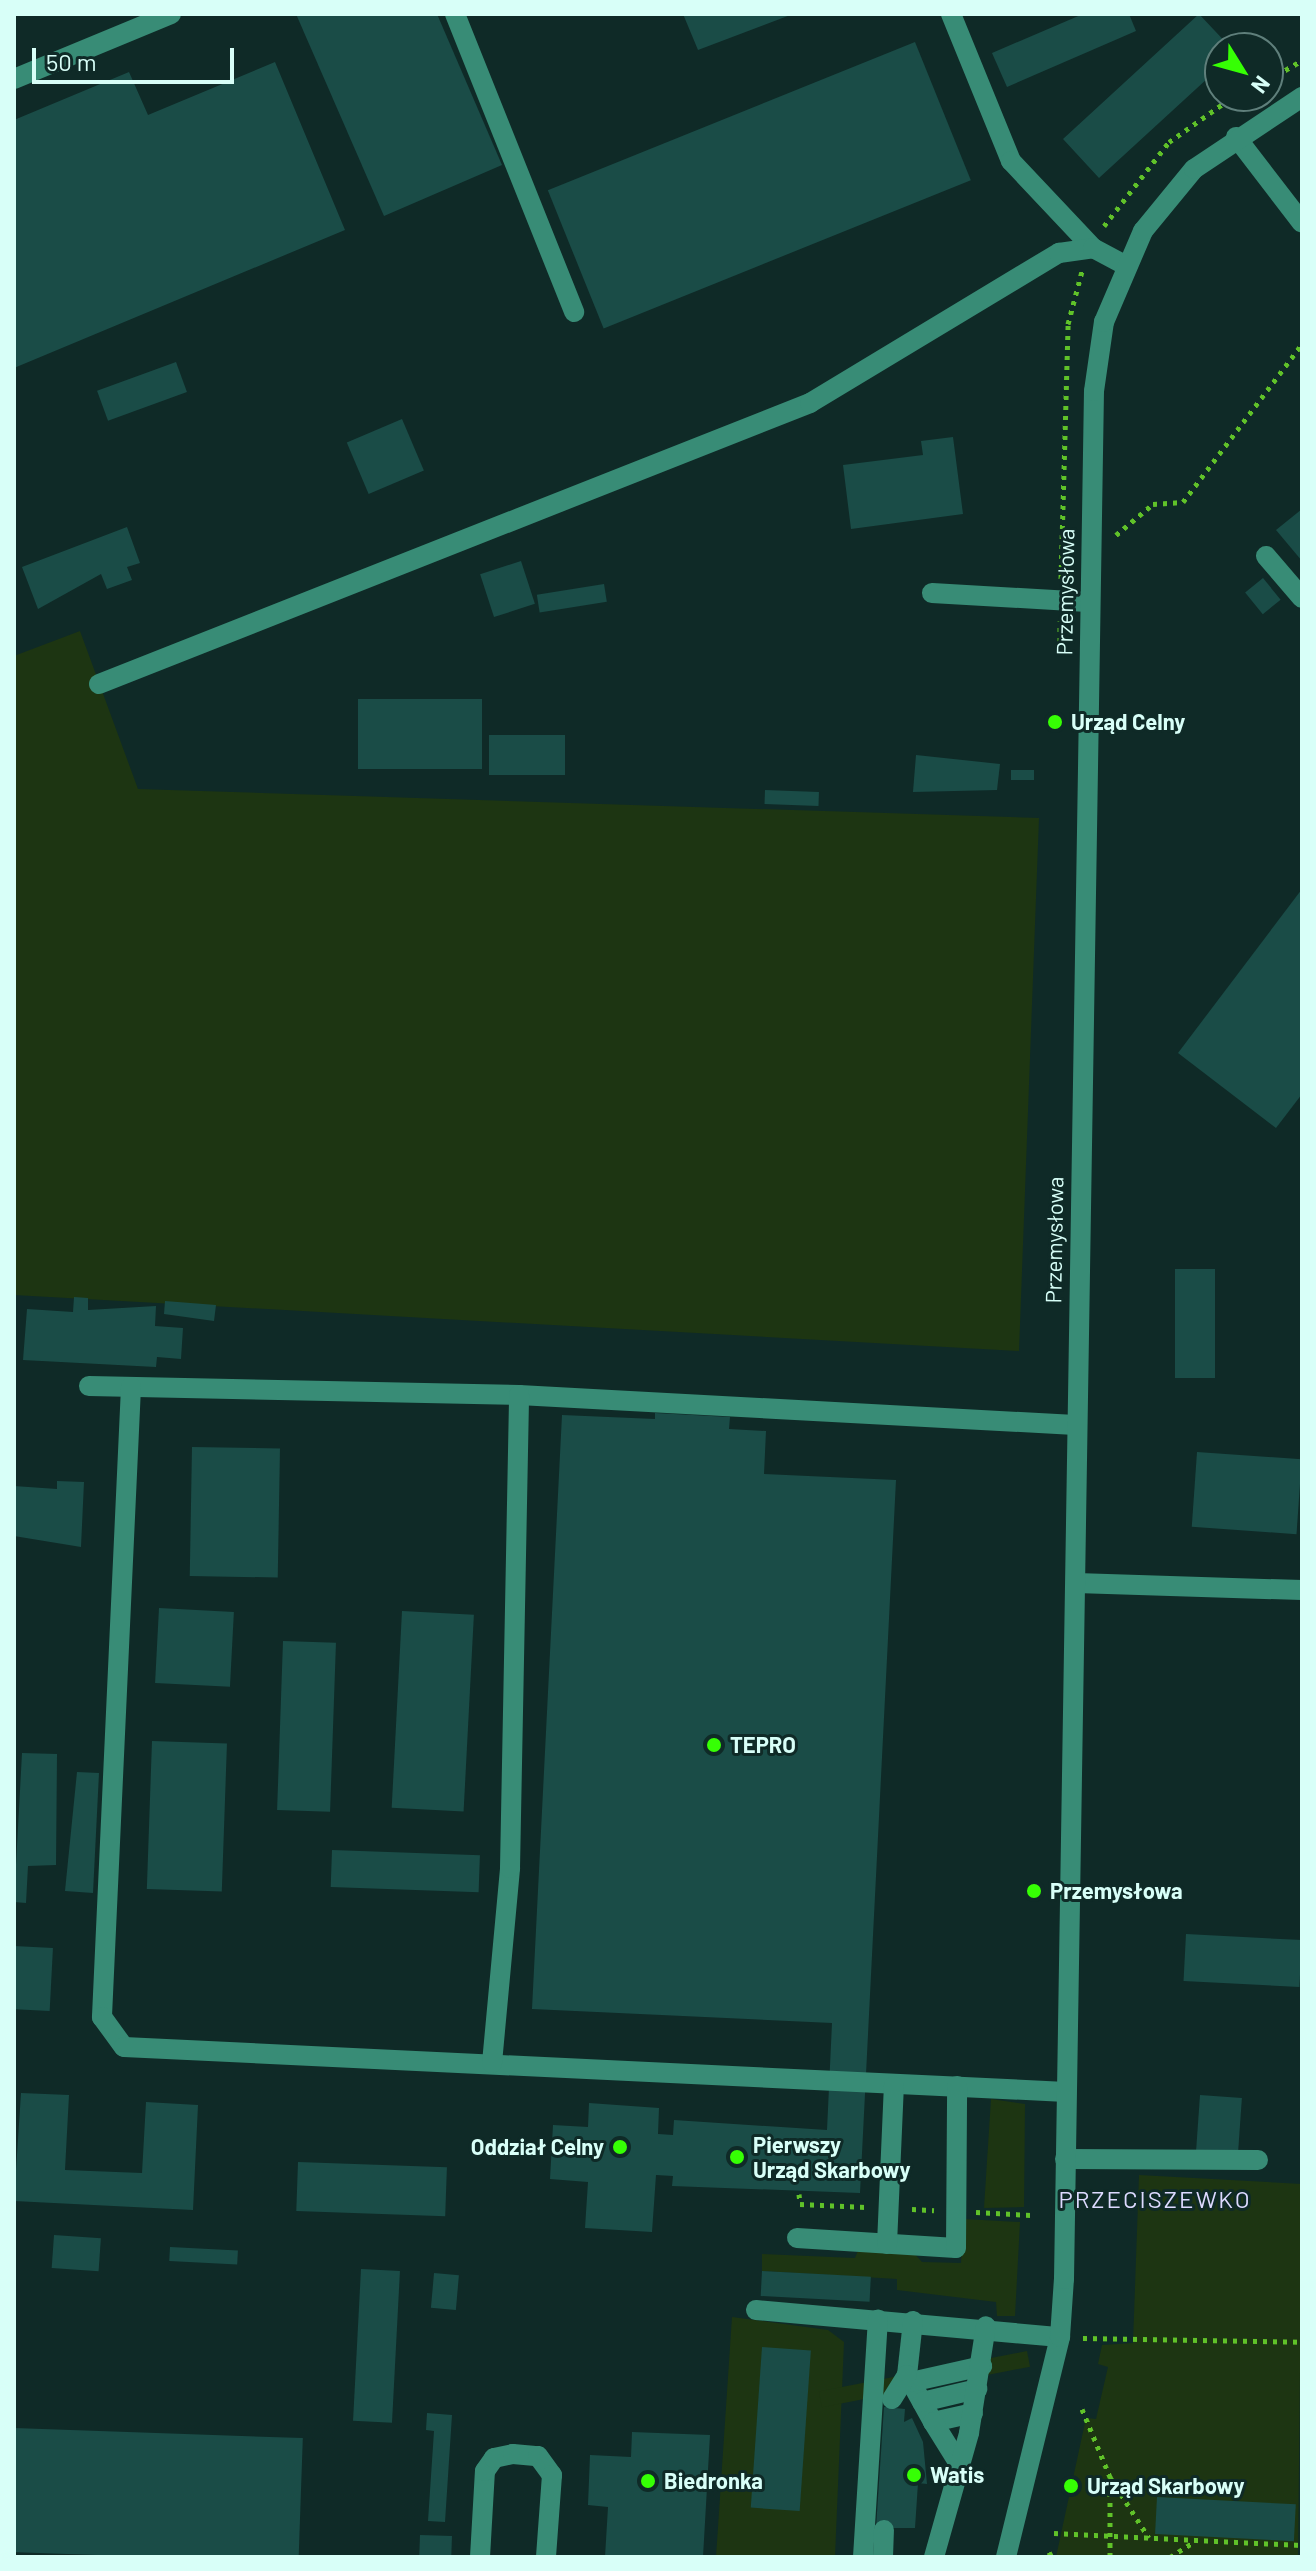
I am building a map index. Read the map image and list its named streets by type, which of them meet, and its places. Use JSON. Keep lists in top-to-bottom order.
{
  "streets": {
    "street": ["Przemysłowa"]
  },
  "districts": ["PRZECISZEWKO"],
  "places": [
    "Urząd Celny",
    "TEPRO",
    "Przemysłowa",
    "Oddział Celny",
    "Pierwszy Urząd Skarbowy",
    "Watis",
    "Biedronka",
    "Urząd Skarbowy"
  ],
  "scale_bar": "50 m",
  "north": "bottom right"
}
